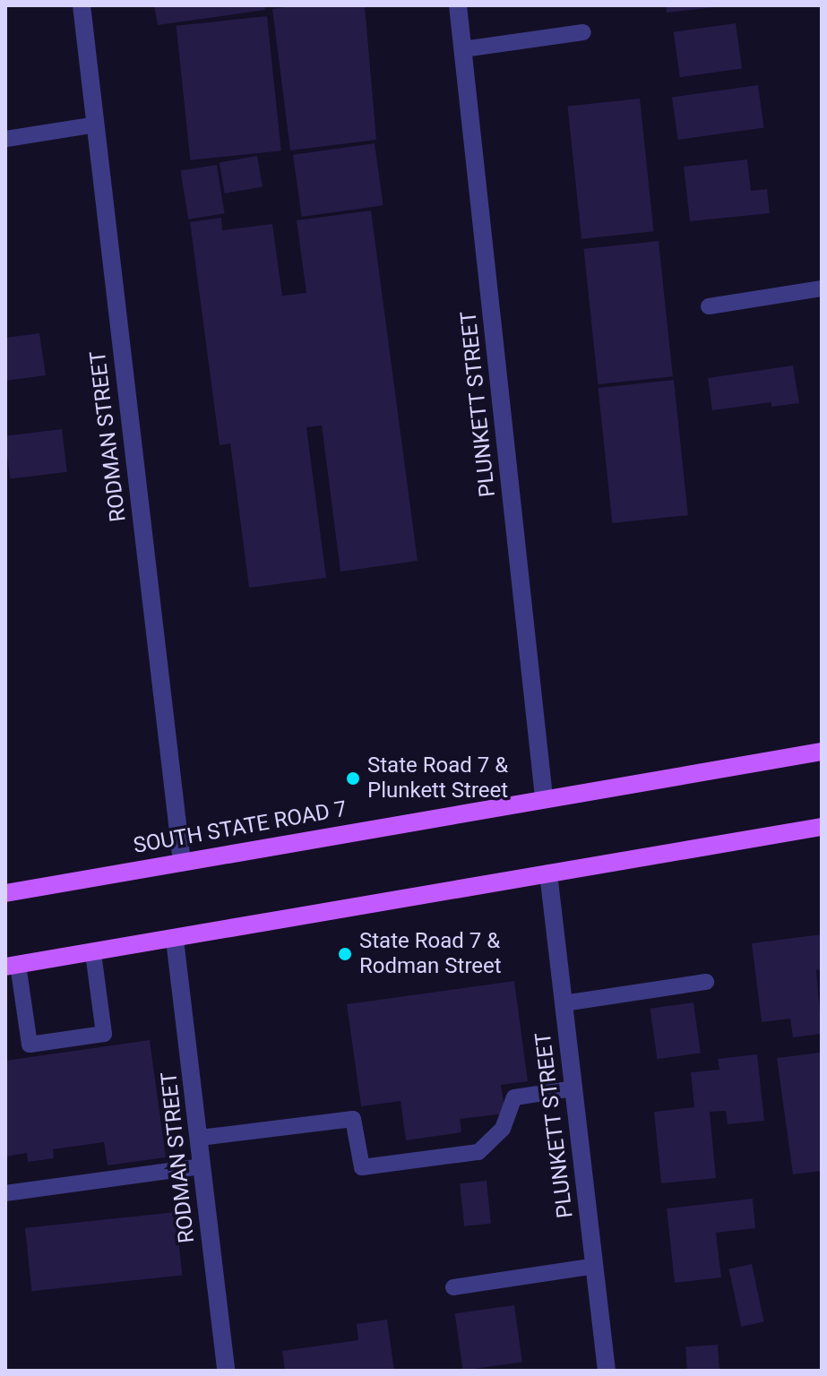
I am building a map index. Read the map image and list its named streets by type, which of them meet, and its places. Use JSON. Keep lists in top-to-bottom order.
{
  "streets": {
    "main road": ["SOUTH STATE ROAD 7"],
    "street": ["PLUNKETT STREET", "RODMAN STREET"]
  },
  "crossings": [
    ["PLUNKETT STREET", "SOUTH STATE ROAD 7"],
    ["RODMAN STREET", "SOUTH STATE ROAD 7"]
  ],
  "places": ["State Road 7 & Plunkett Street", "State Road 7 & Rodman Street"]
}
